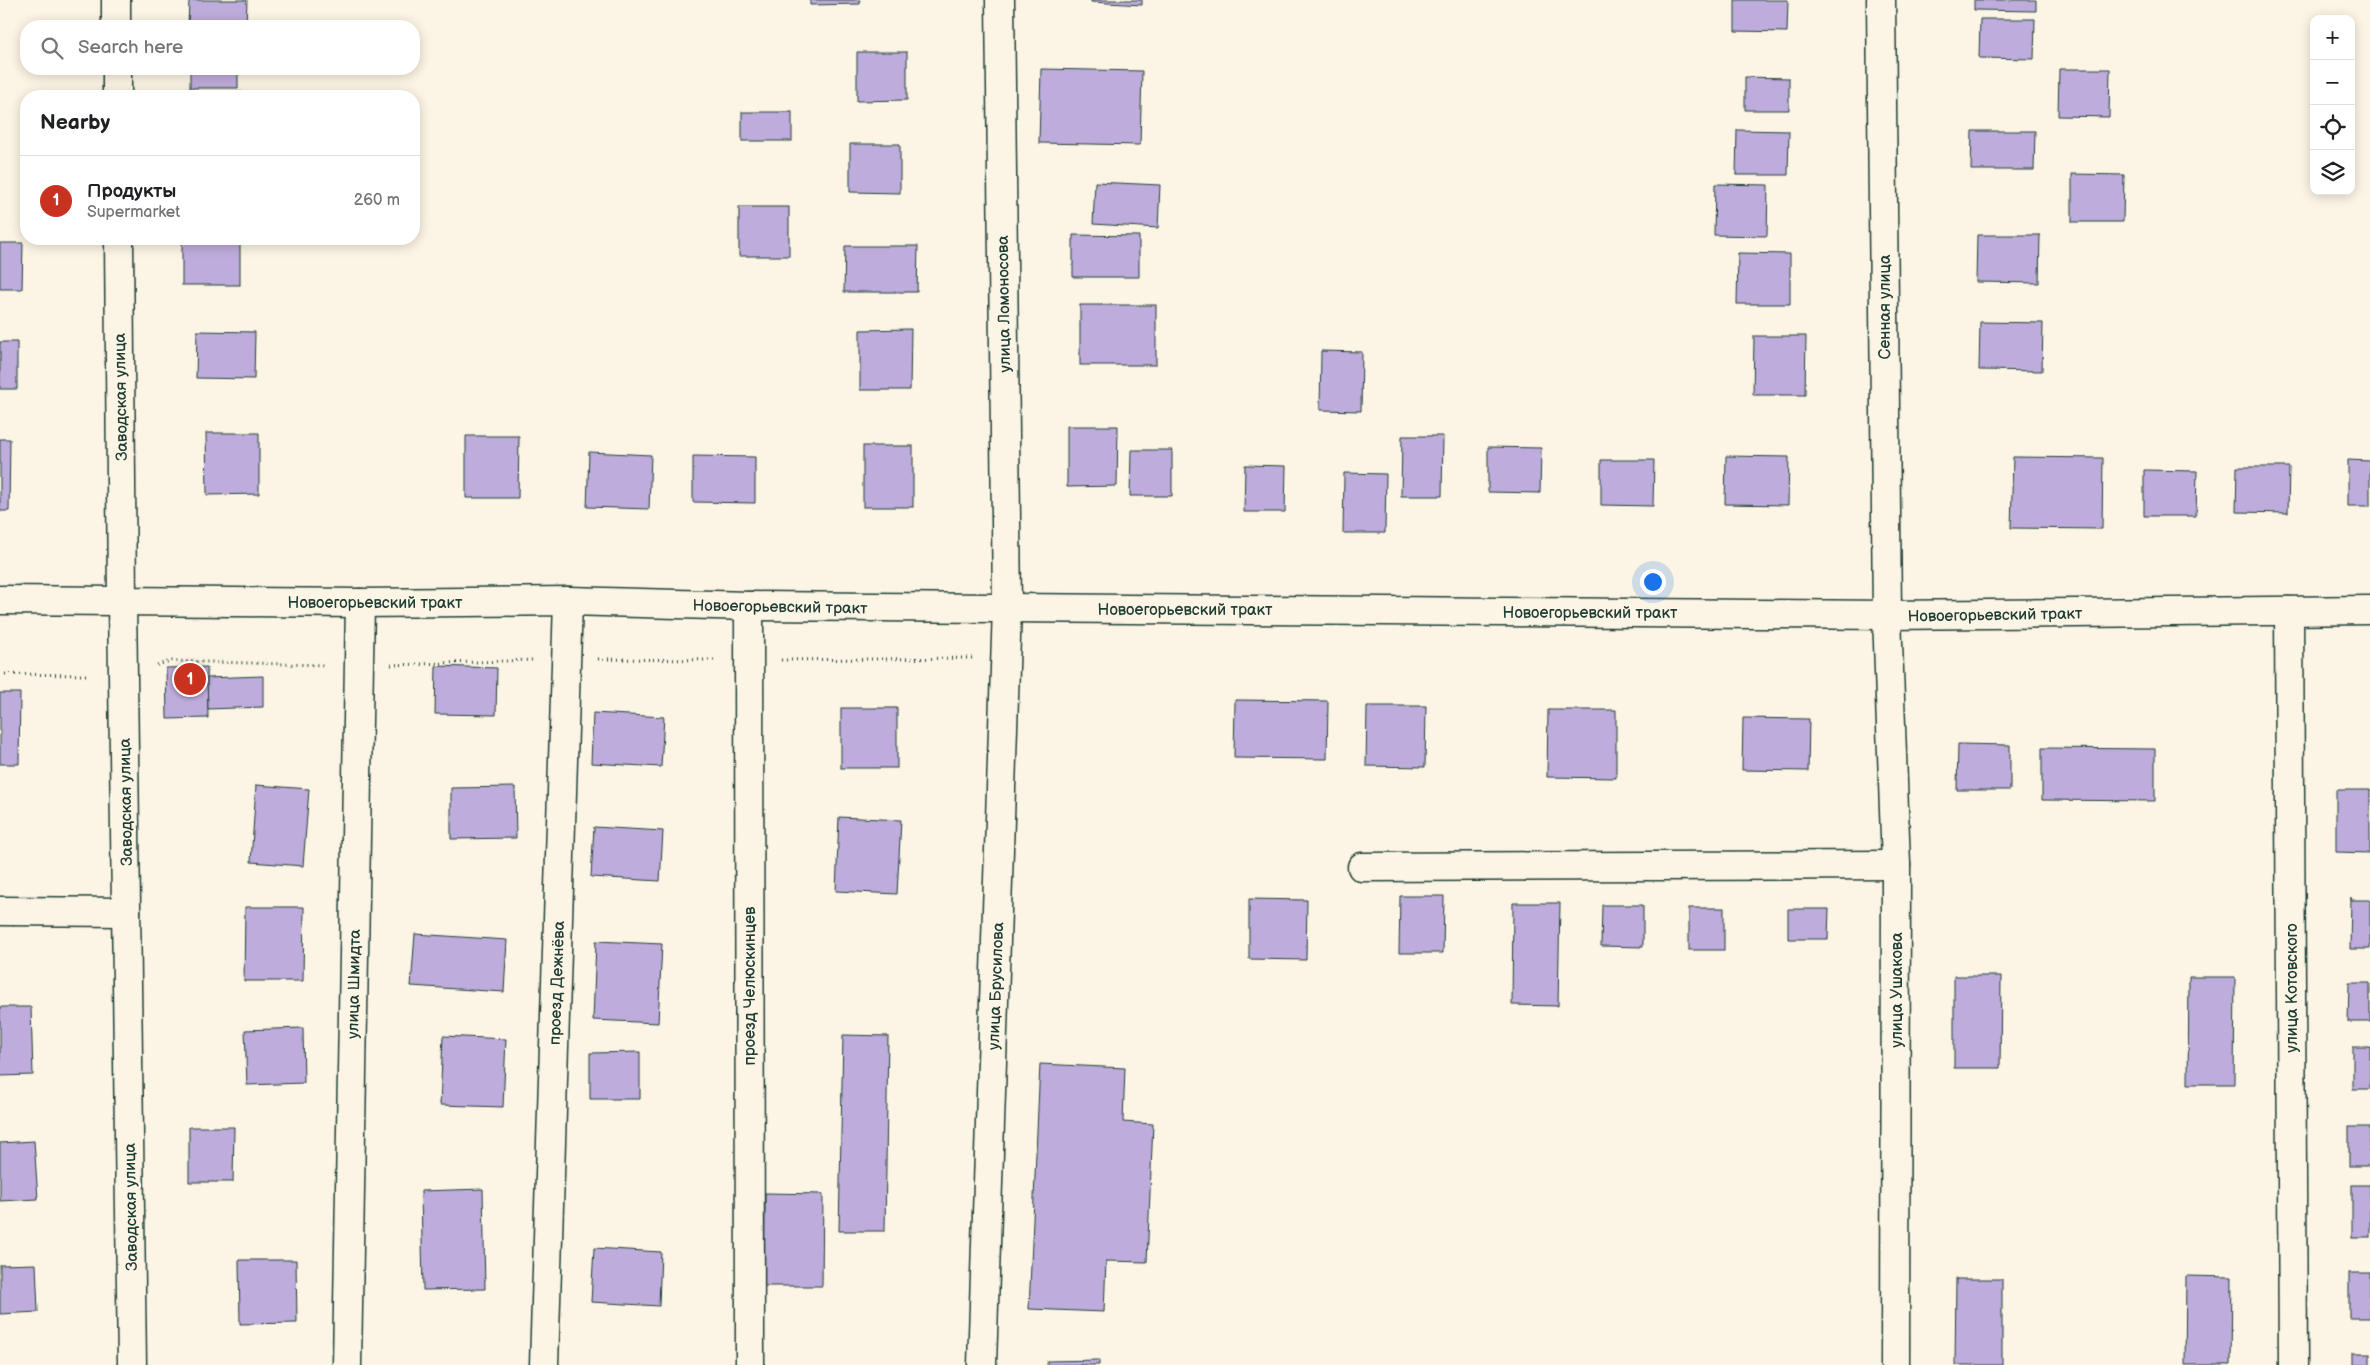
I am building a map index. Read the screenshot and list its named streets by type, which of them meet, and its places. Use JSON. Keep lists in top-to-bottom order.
{
  "streets": {
    "street": [
      "улица Ломоносова",
      "Сенная улица",
      "Заводская улица",
      "Новоегорьевский тракт",
      "проезд Дежнёва",
      "улица Шмидта",
      "проезд Челюскинцев",
      "улица Брусилова",
      "улица Котовского",
      "улица Ушакова"
    ]
  },
  "crossings": [
    ["улица Ломоносова", "Новоегорьевский тракт"],
    ["улица Ломоносова", "улица Брусилова"],
    ["Сенная улица", "Новоегорьевский тракт"],
    ["Сенная улица", "улица Ушакова"],
    ["Заводская улица", "Новоегорьевский тракт"],
    ["Новоегорьевский тракт", "проезд Дежнёва"],
    ["Новоегорьевский тракт", "улица Шмидта"],
    ["Новоегорьевский тракт", "проезд Челюскинцев"],
    ["Новоегорьевский тракт", "улица Брусилова"],
    ["Новоегорьевский тракт", "улица Котовского"],
    ["Новоегорьевский тракт", "улица Ушакова"]
  ],
  "page": {
    "map_buttons": ["+", "−"],
    "search": "Search here",
    "heading": "Nearby",
    "list": [
      {
        "mark": "1",
        "name": "Продукты",
        "note": "Supermarket",
        "value": "260 m"
      }
    ],
    "pins": "1"
  }
}
